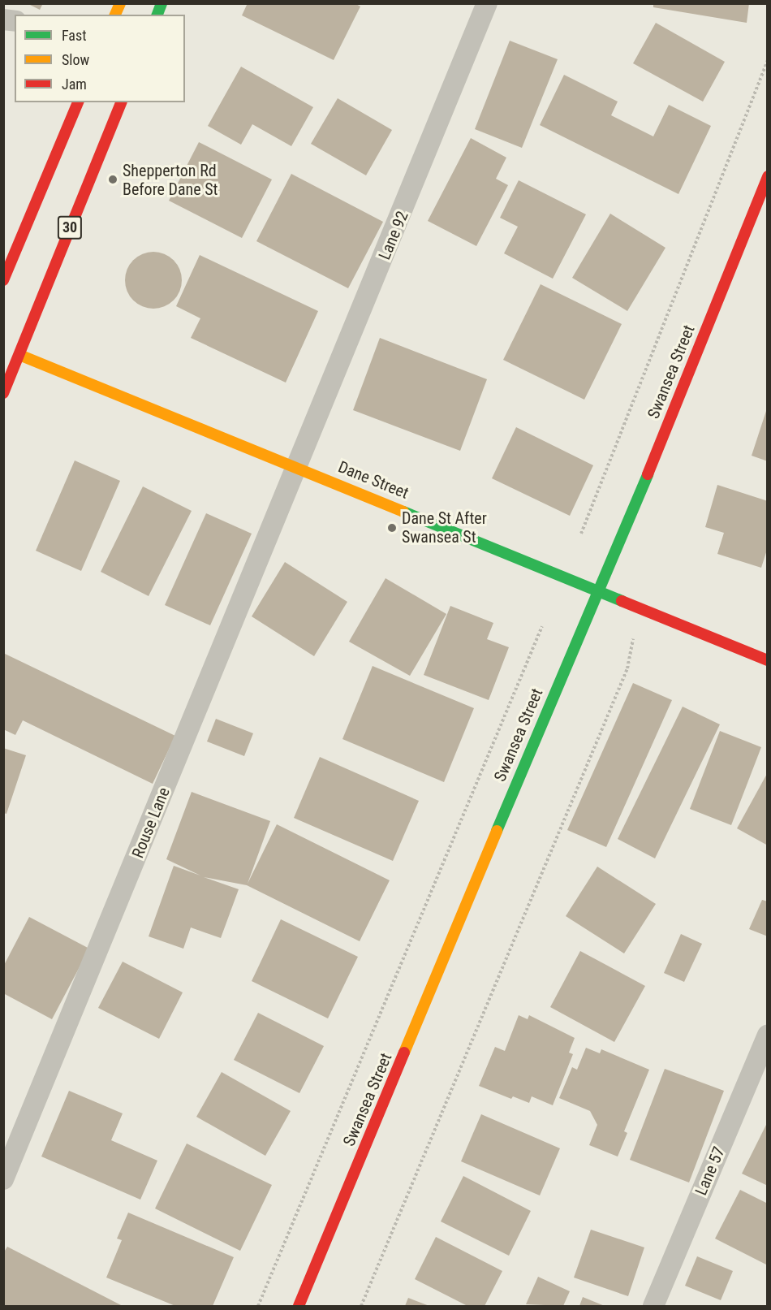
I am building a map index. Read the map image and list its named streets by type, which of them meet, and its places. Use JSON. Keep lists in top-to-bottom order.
{
  "streets": {
    "main road": ["30", "Swansea Street", "Dane Street"],
    "lane": ["Lane 92", "Rouse Lane", "Lane 57"]
  },
  "crossings": [
    ["30", "Dane Street"],
    ["Lane 92", "Dane Street"],
    ["Lane 92", "Rouse Lane"],
    ["Swansea Street", "Dane Street"],
    ["Dane Street", "Rouse Lane"]
  ],
  "places": ["Shepperton Rd Before Dane St", "Dane St After Swansea St"],
  "legend": ["Fast", "Slow", "Jam"]
}
